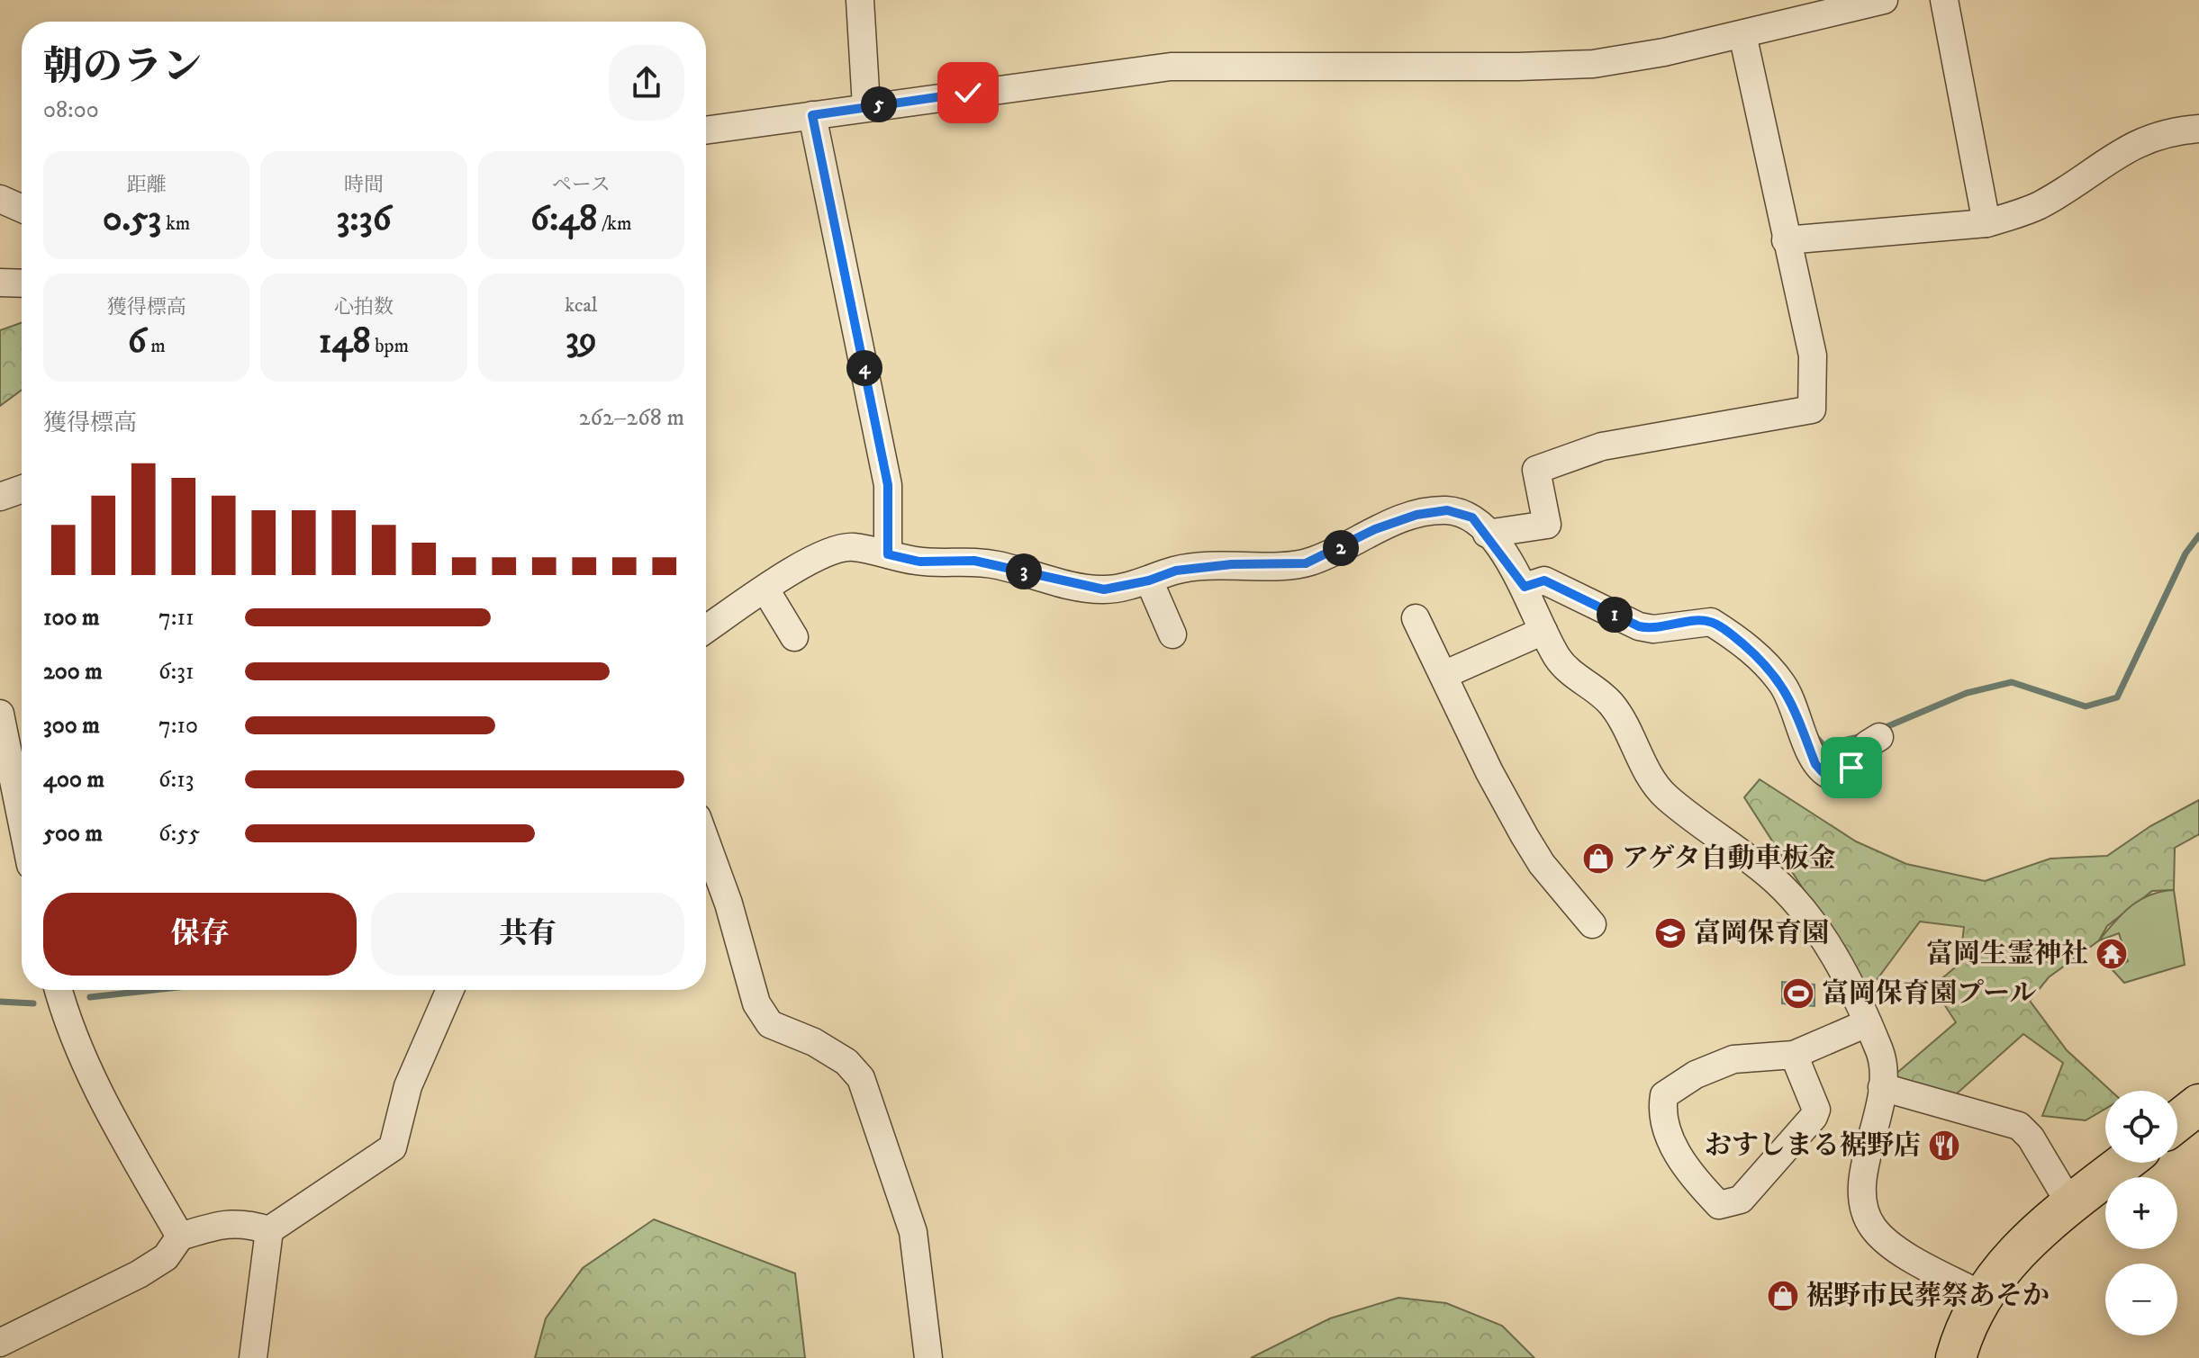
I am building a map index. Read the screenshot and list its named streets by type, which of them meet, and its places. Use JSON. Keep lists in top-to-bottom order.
{
  "places": {
    "shop": ["アゲタ自動車板金", "裾野市民葬祭あそか"],
    "school or university": ["富岡保育園"],
    "temple": ["富岡生霊神社"],
    "sports": ["富岡保育園プール"],
    "restaurant": ["おすしまる裾野店"]
  },
  "page": {
    "heading": ["朝のラン", "08:00"],
    "pins": [
      "5",
      "4",
      "2",
      "3",
      "1"
    ],
    "stats": [
      ["距離", "0.53 km"],
      ["時間", "3:36"],
      ["ペース", "6:48 /km"],
      ["獲得標高", "6 m"],
      ["心拍数", "148 bpm"],
      ["kcal", "39"]
    ],
    "chart": ["獲得標高", "262–268 m"],
    "list": [
      {
        "name": "100 m",
        "note": "7:11"
      },
      {
        "name": "200 m",
        "note": "6:31"
      },
      {
        "name": "300 m",
        "note": "7:10"
      },
      {
        "name": "400 m",
        "note": "6:13"
      },
      {
        "name": "500 m",
        "note": "6:55"
      }
    ],
    "buttons": ["保存", "共有"],
    "map_buttons": ["+", "−"]
  }
}
